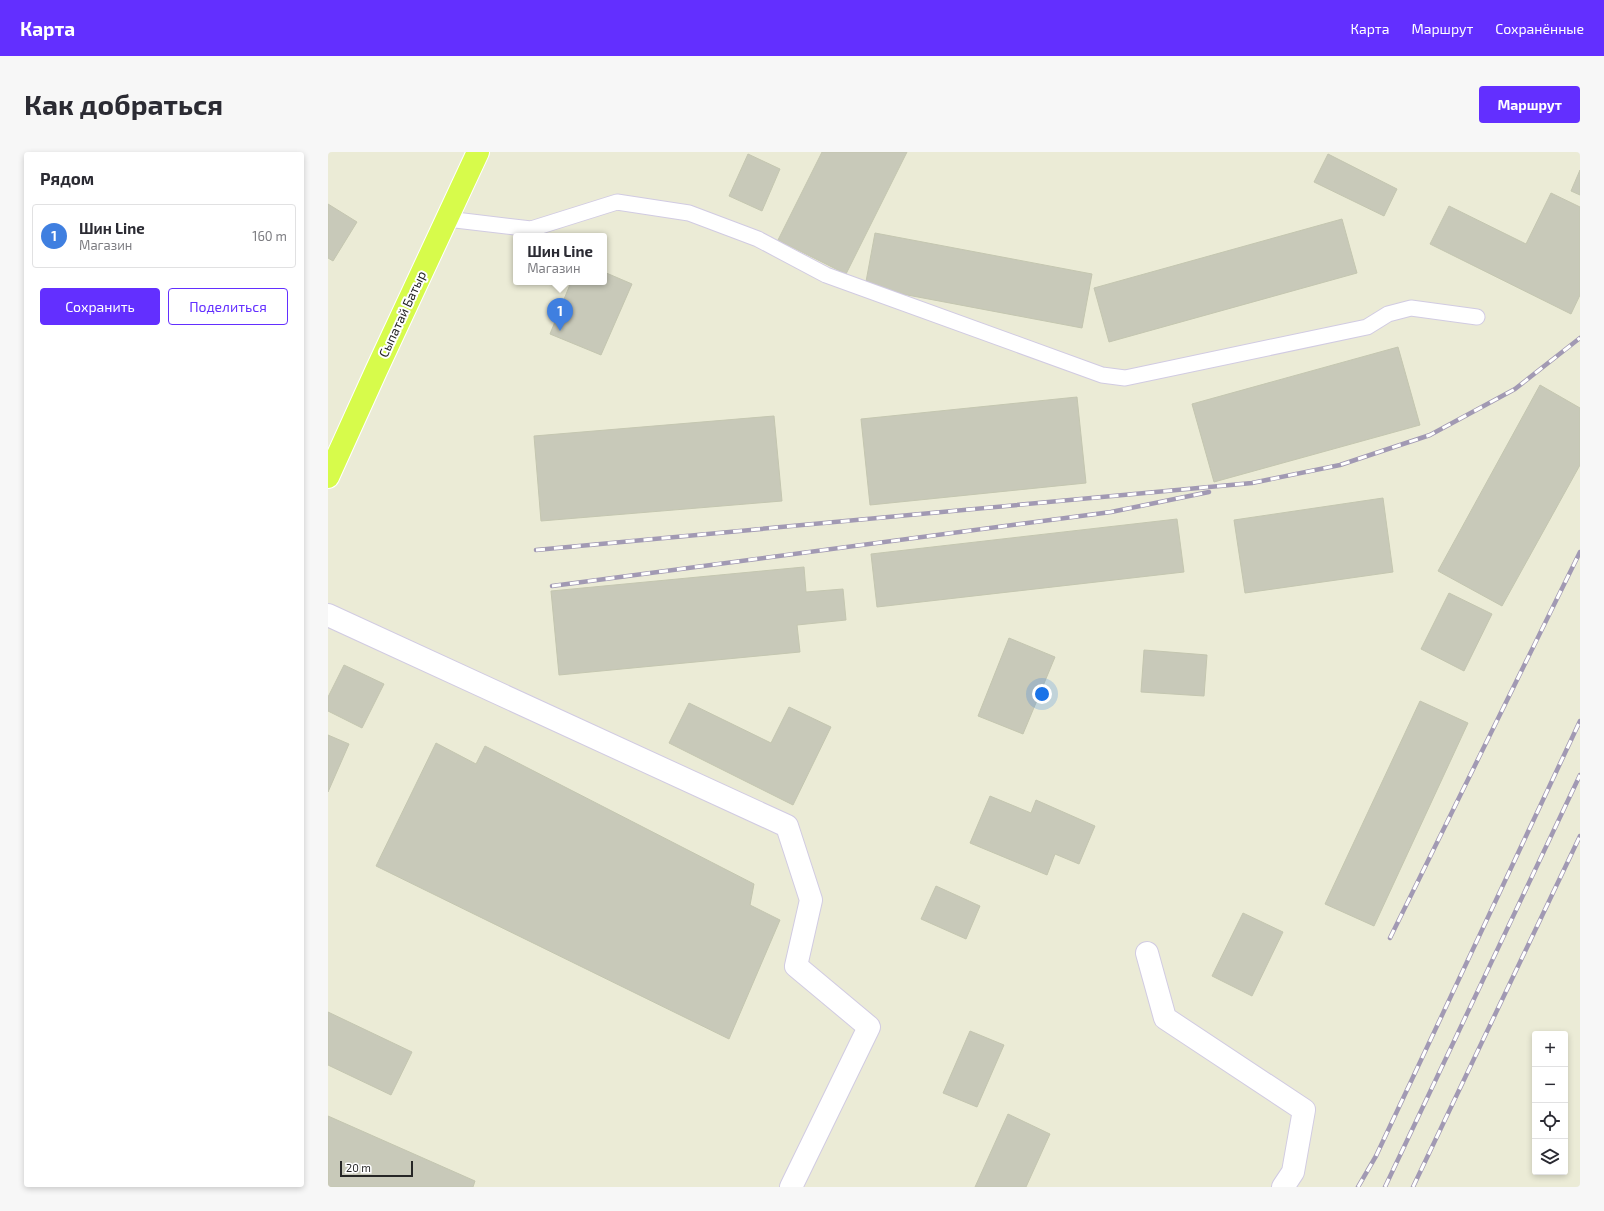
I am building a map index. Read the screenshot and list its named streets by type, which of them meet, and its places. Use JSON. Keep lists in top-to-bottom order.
{
  "streets": {
    "main road": ["Сыпатай Батыр"]
  },
  "scale_bar": "20 m",
  "page": {
    "header": "Карта",
    "nav": ["Карта", "Маршрут", "Сохранённые"],
    "buttons": [
      "Маршрут",
      ["Сохранить", "Поделиться"]
    ],
    "title": "Как добраться",
    "heading": "Рядом",
    "list": [
      {
        "mark": "1",
        "name": "Шин Line",
        "note": "Магазин",
        "value": "160 m"
      }
    ],
    "popup": ["Шин Line", "Магазин"],
    "pins": "1",
    "map_buttons": ["+", "−"],
    "scale": "20 m"
  }
}
